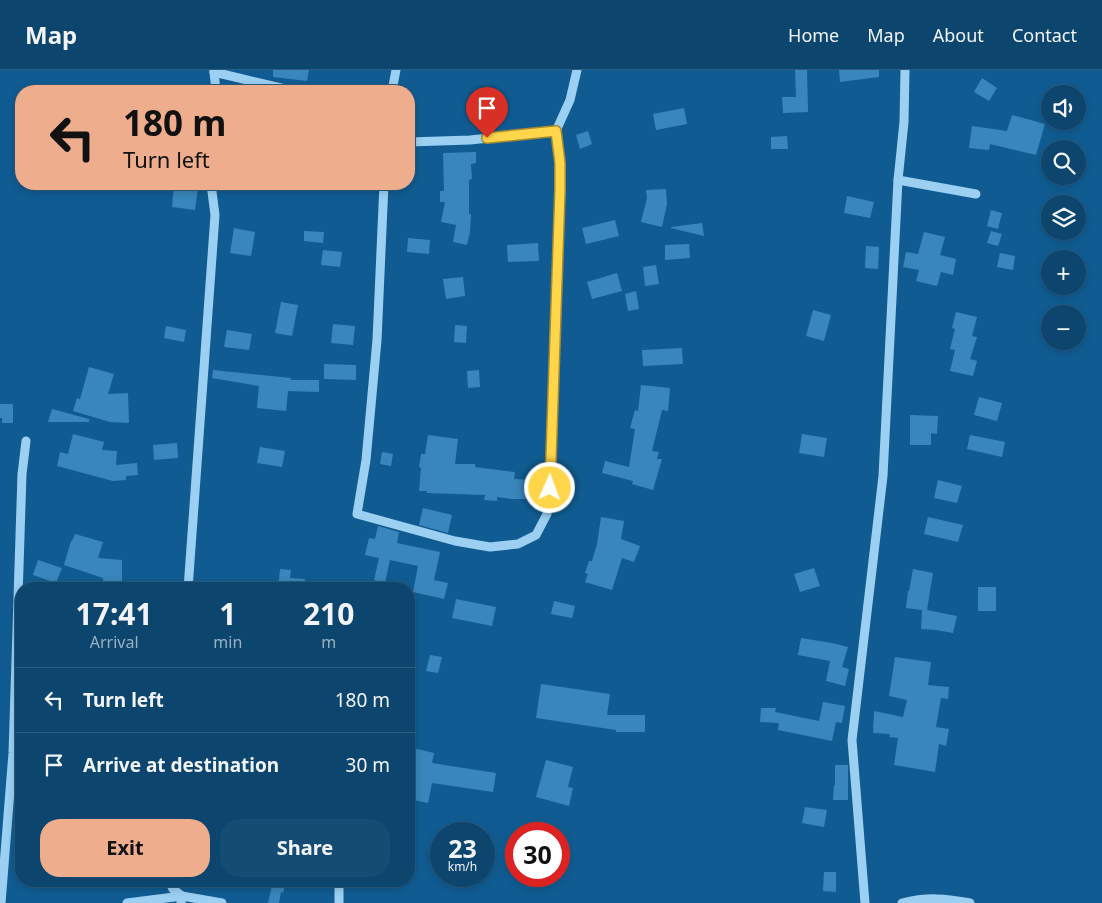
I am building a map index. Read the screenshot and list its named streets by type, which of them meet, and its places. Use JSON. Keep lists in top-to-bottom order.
{
  "page": {
    "header": "Map",
    "nav": [
      "Home",
      "Map",
      "About",
      "Contact"
    ],
    "map_buttons": ["+", "−"],
    "turn": ["180 m", "Turn left"],
    "eta": [
      "17:41",
      "Arrival",
      "1",
      "min",
      "210",
      "m"
    ],
    "list": [
      {
        "name": "Turn left",
        "value": "180 m"
      },
      {
        "name": "Arrive at destination",
        "value": "30 m"
      }
    ],
    "buttons": ["Exit", "Share"],
    "speed": "23 km/h",
    "limit": "30"
  }
}
